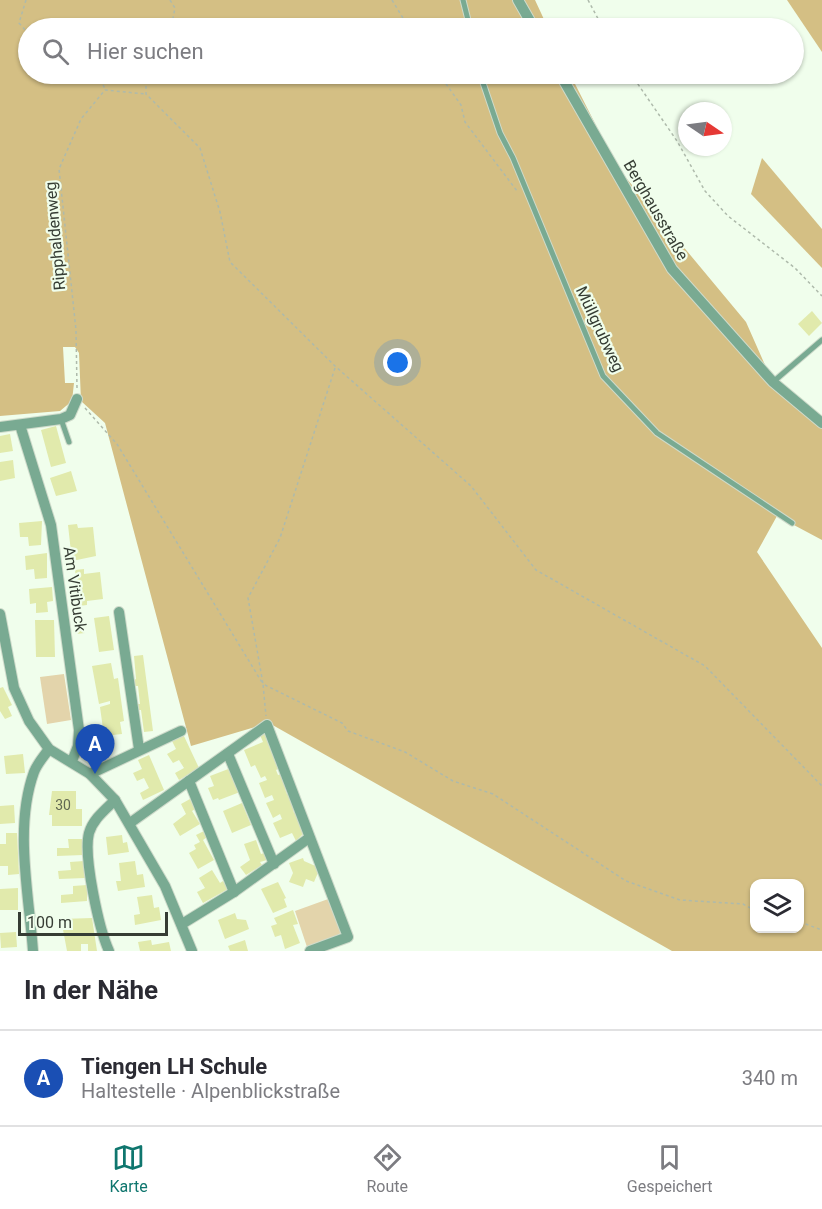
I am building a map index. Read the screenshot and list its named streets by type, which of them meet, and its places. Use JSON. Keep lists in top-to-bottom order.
{
  "streets": {
    "street": ["Berghausstraße", "Am Vitibuck"],
    "lane": ["Müllgrubweg"],
    "path": ["Ripphaldenweg"]
  },
  "house_numbers": ["30"],
  "scale_bar": "100 m",
  "north": "right",
  "page": {
    "search": "Hier suchen",
    "pins": "A",
    "scale": "100 m",
    "heading": "In der Nähe",
    "list": [
      {
        "mark": "A",
        "name": "Tiengen LH Schule",
        "note": "Haltestelle · Alpenblickstraße",
        "value": "340 m"
      }
    ],
    "nav": ["Karte", "Route", "Gespeichert"]
  }
}
